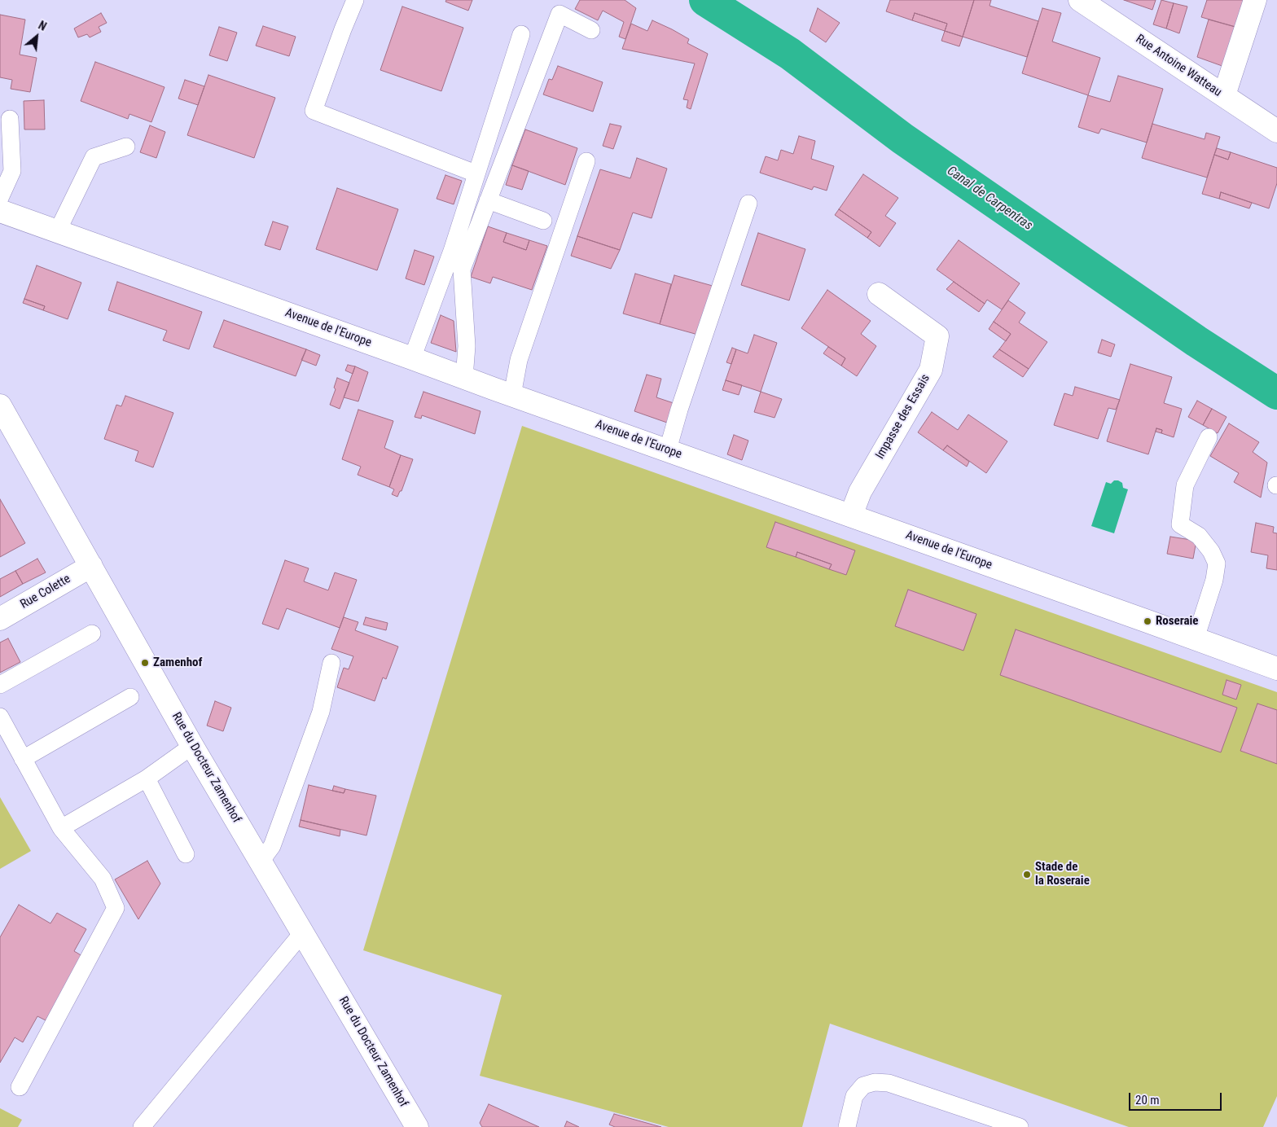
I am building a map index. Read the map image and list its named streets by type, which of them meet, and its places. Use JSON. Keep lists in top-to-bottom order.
{
  "streets": {
    "street": [
      "Rue Antoine Watteau",
      "Avenue de l'Europe",
      "Impasse des Essais",
      "Rue Colette",
      "Rue du Docteur Zamenhof"
    ]
  },
  "crossings": [
    ["Avenue de l'Europe", "Impasse des Essais"],
    ["Rue Colette", "Rue du Docteur Zamenhof"]
  ],
  "water": ["Canal de Carpentras"],
  "places": ["Roseraie", "Zamenhof", "Stade de la Roseraie"],
  "scale_bar": "20 m",
  "north": "top right"
}
